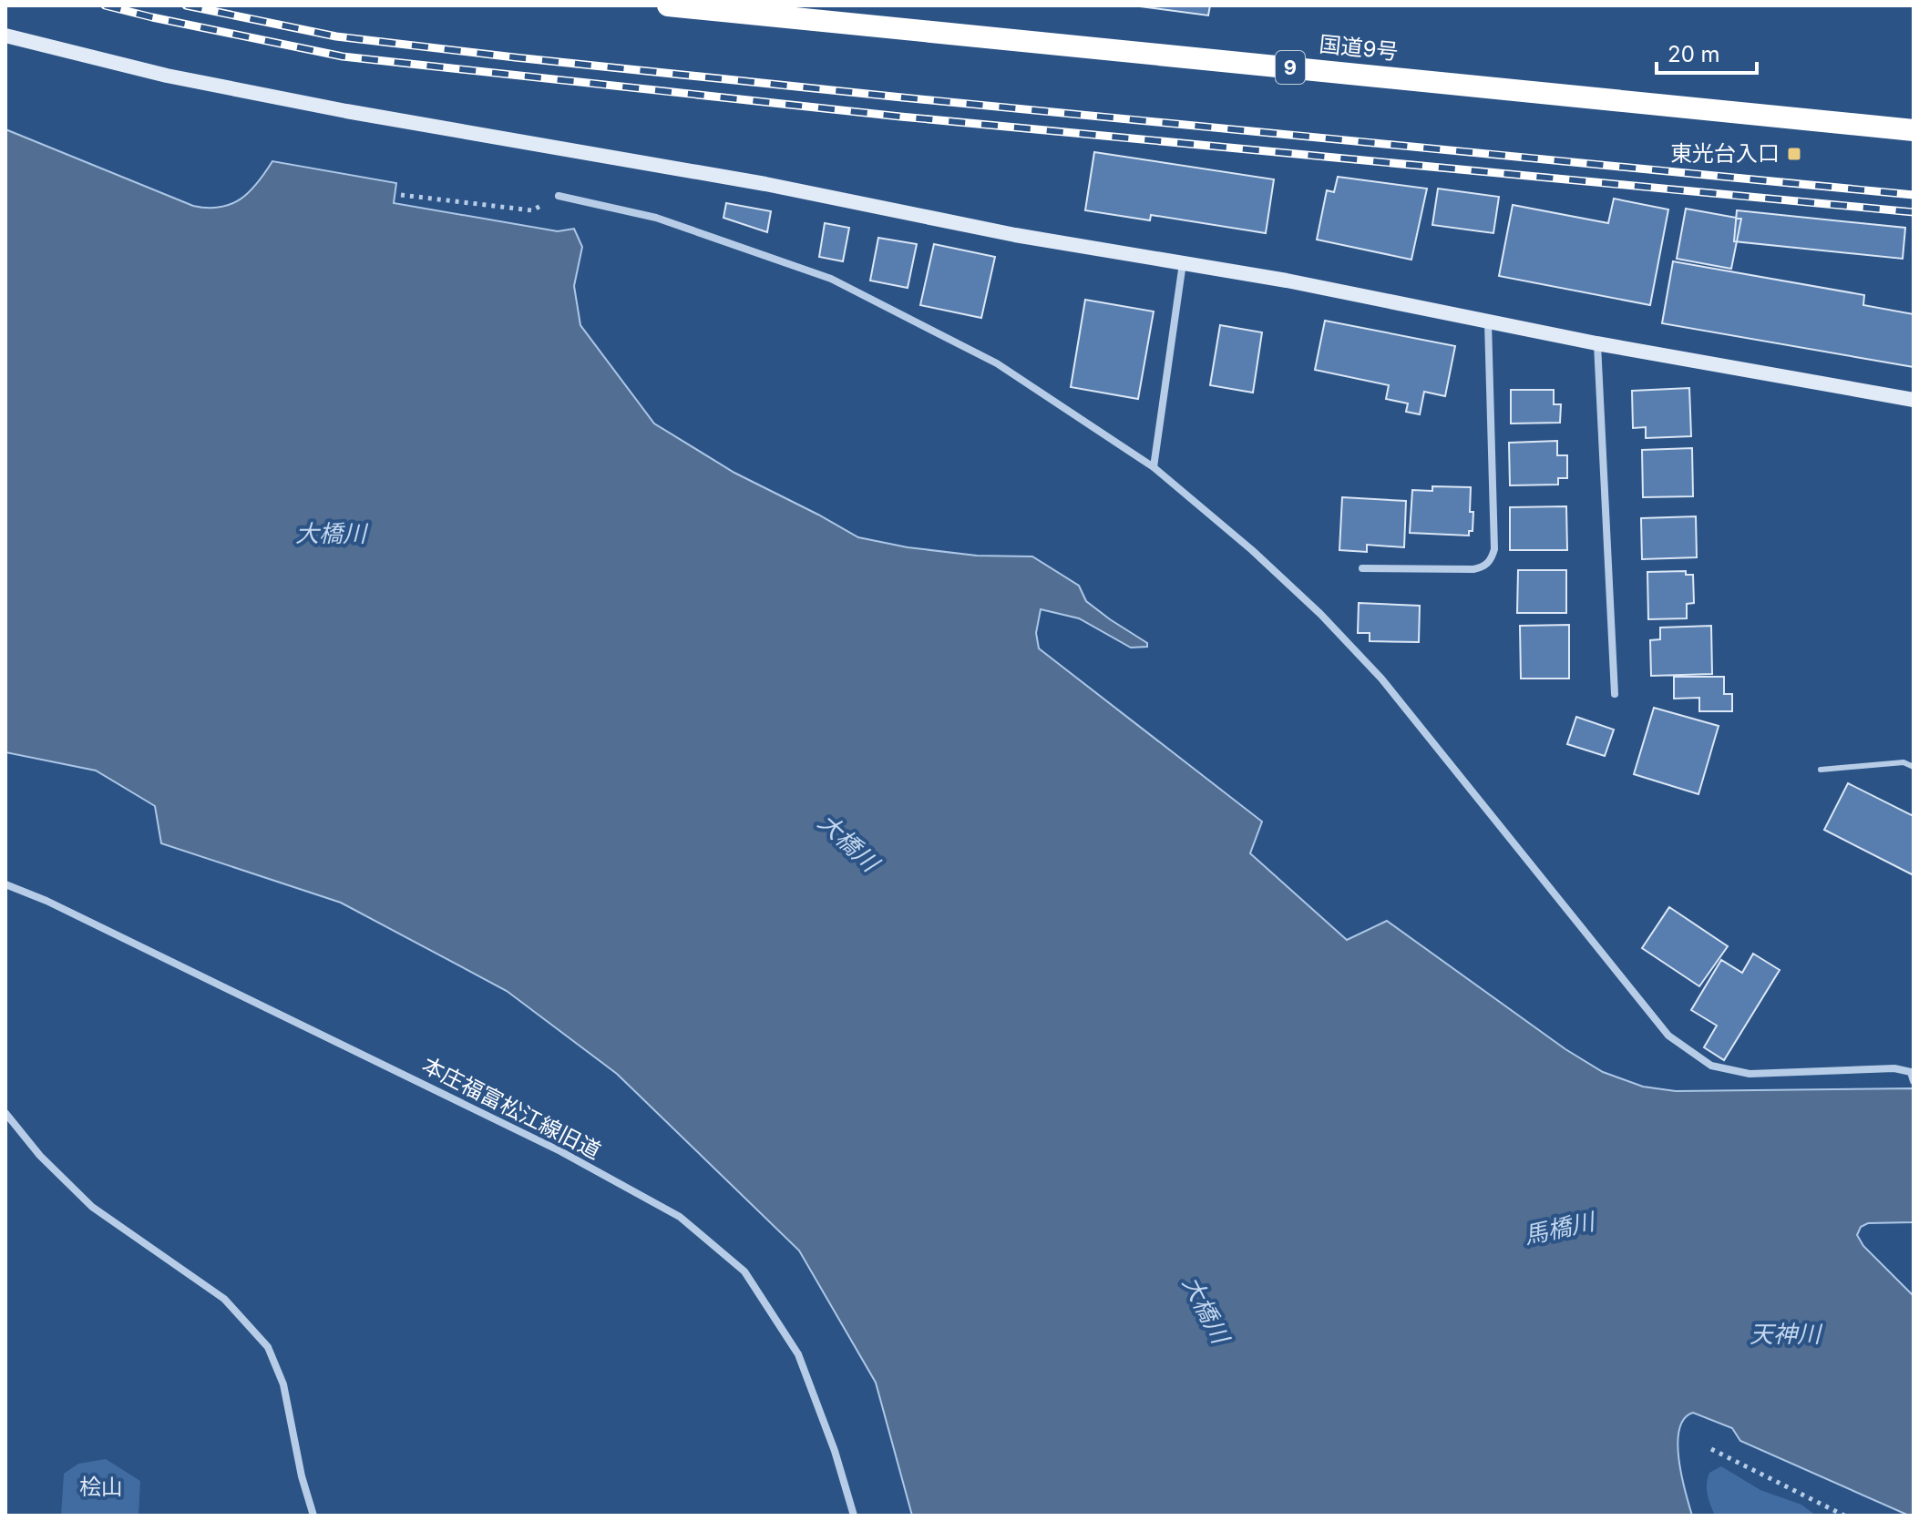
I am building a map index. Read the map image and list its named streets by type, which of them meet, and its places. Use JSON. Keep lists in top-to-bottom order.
{
  "streets": {
    "highway": ["国道9号", "9"],
    "street": ["本庄福富松江線旧道"]
  },
  "water": ["大橋川", "馬橋川", "天神川"],
  "parks": ["桧山"],
  "places": {
    "transit": ["東光台入口"]
  },
  "scale_bar": "20 m"
}
